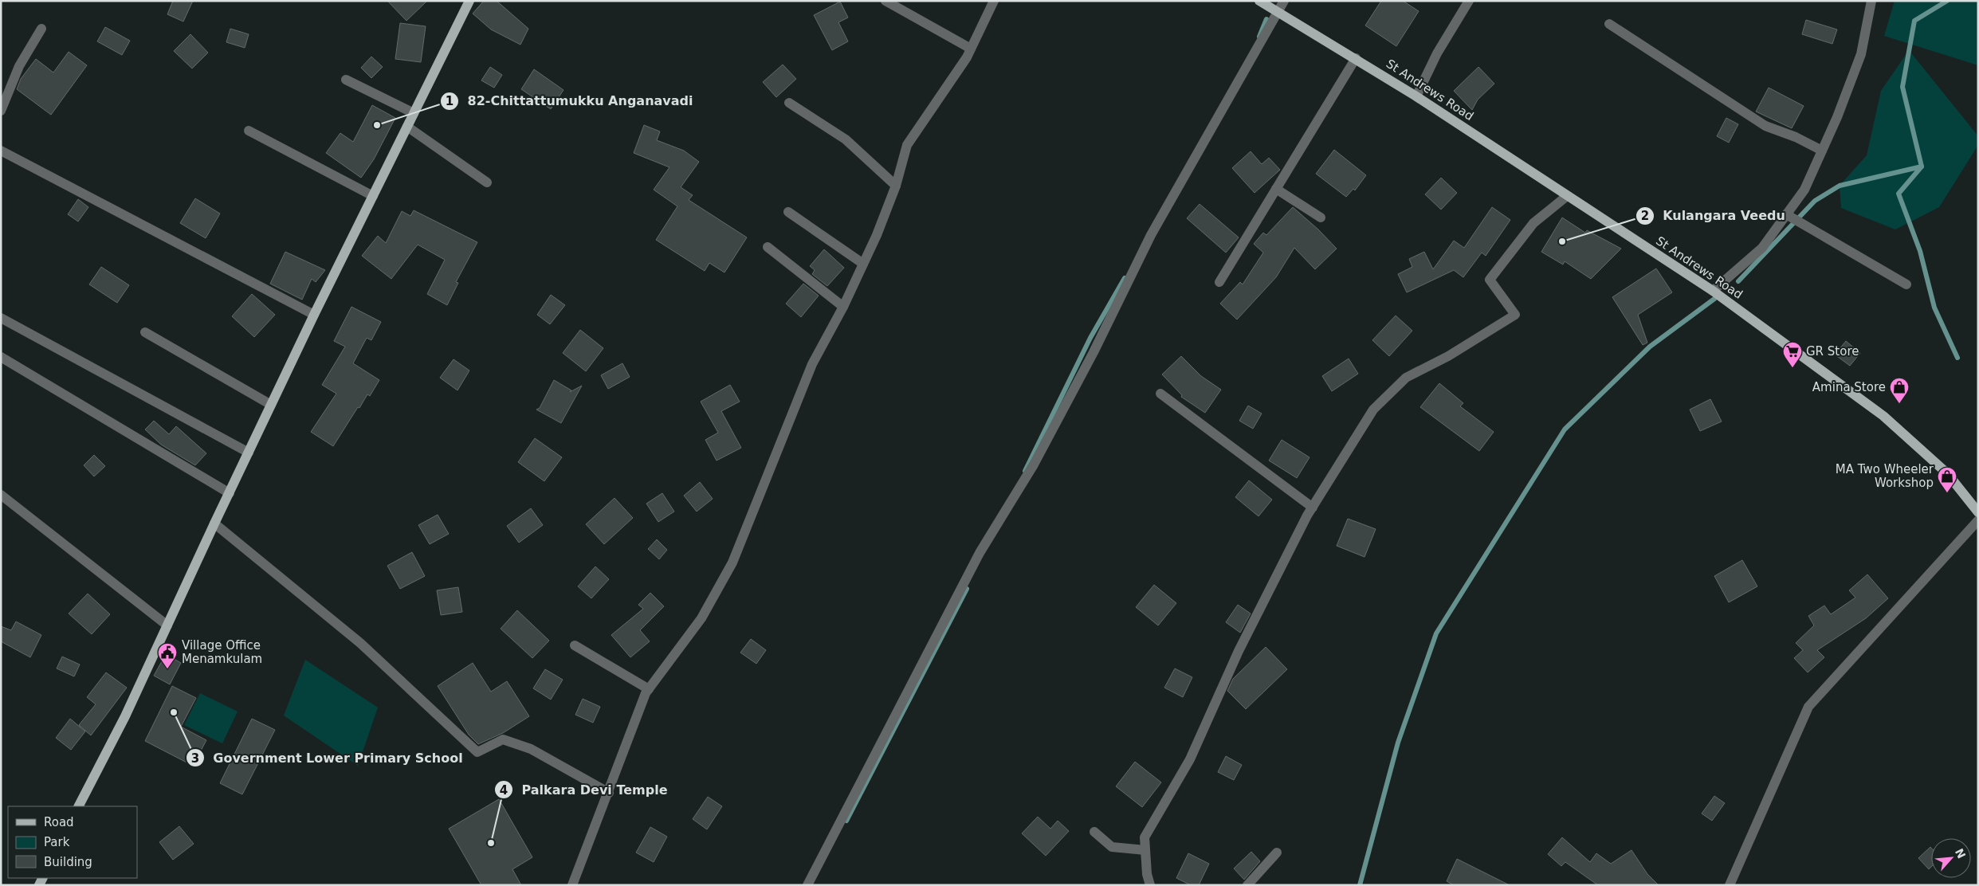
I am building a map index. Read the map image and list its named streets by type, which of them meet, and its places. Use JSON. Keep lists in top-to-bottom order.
{
  "streets": {
    "main road": ["St Andrews Road"]
  },
  "places": {
    "other": [
      "82-Chittattumukku Anganavadi",
      "Kulangara Veedu",
      "Government Lower Primary School",
      "Palkara Devi Temple"
    ],
    "supermarket": ["GR Store"],
    "shop": ["Amina Store", "MA Two Wheeler Workshop"],
    "public building": ["Village Office Menamkulam"]
  },
  "legend": ["Road", "Park", "Building"],
  "north": "top right"
}
